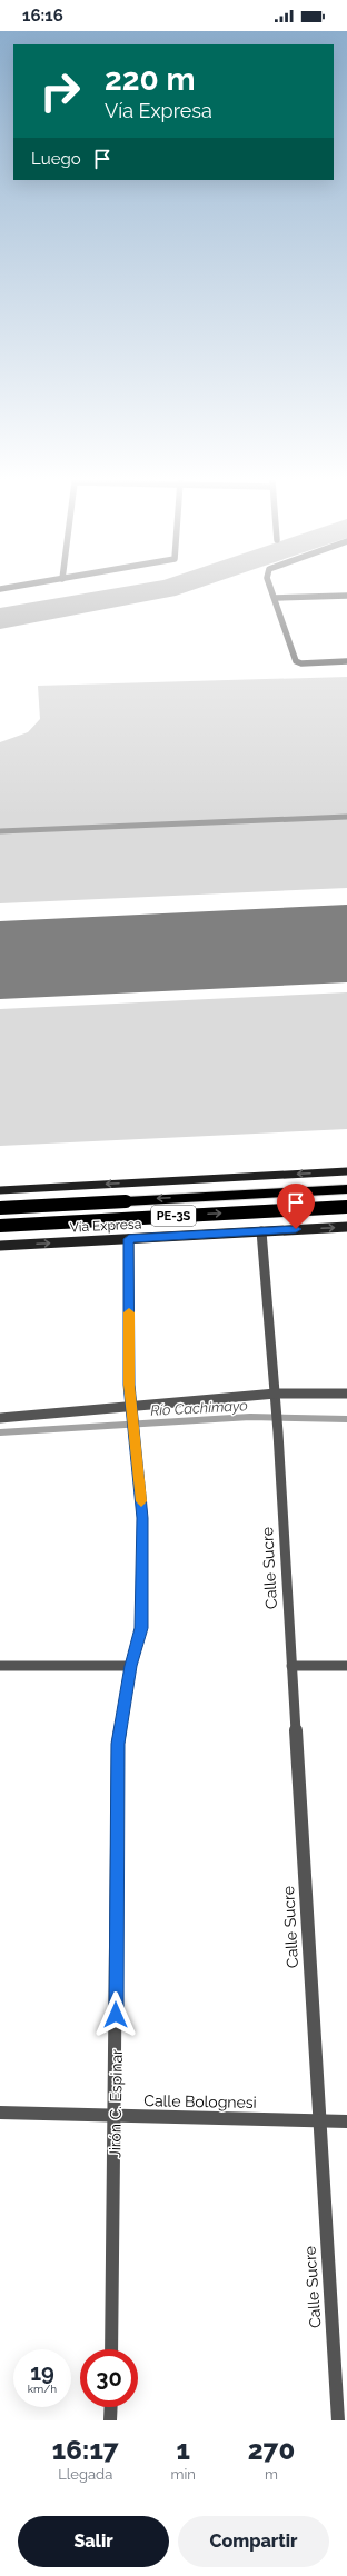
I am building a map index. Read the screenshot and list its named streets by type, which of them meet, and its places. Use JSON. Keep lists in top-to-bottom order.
{
  "streets": {
    "main road": ["PE-3S", "Vía Expresa"],
    "street": ["Calle Sucre", "Calle Bolognesi", "Jirón C. Espinar"]
  },
  "crossings": [
    ["Vía Expresa", "Calle Sucre"],
    ["Vía Expresa", "Jirón C. Espinar"],
    ["Calle Sucre", "Calle Bolognesi"],
    ["Calle Bolognesi", "Jirón C. Espinar"]
  ],
  "water": ["Río Cachimayo"],
  "page": {
    "status": "16:16",
    "turn": ["220 m", "Vía Expresa"],
    "then": "Luego",
    "speed": "19 km/h",
    "limit": "30",
    "eta": [
      "16:17",
      "Llegada",
      "1",
      "min",
      "270",
      "m"
    ],
    "buttons": ["Salir", "Compartir"]
  }
}
